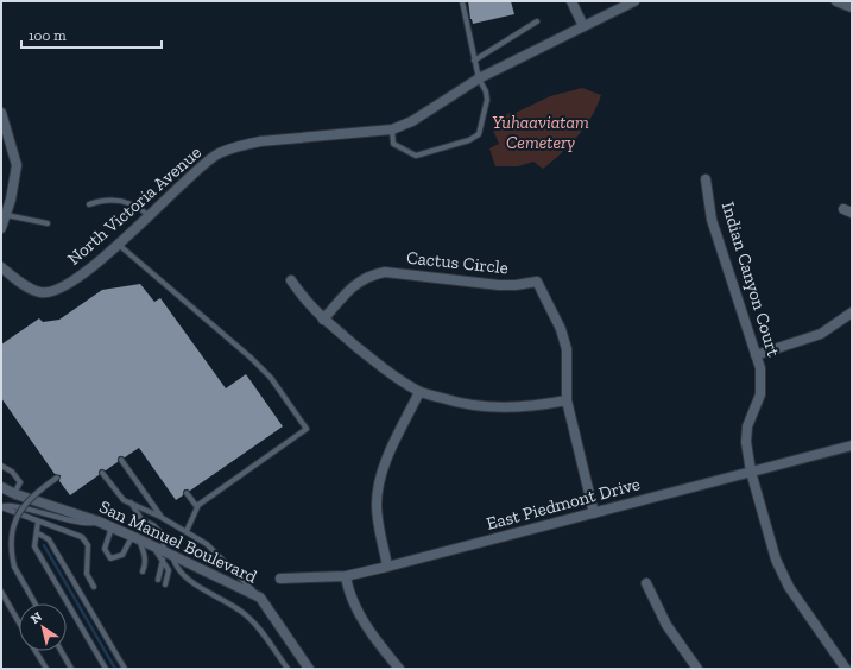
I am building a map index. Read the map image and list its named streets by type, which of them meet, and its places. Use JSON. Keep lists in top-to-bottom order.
{
  "streets": {
    "street": [
      "North Victoria Avenue",
      "Cactus Circle",
      "Indian Canyon Court",
      "East Piedmont Drive",
      "San Manuel Boulevard"
    ]
  },
  "crossings": [
    ["Cactus Circle", "East Piedmont Drive"],
    ["Indian Canyon Court", "East Piedmont Drive"]
  ],
  "parks": ["Yuhaaviatam Cemetery"],
  "scale_bar": "100 m",
  "north": "top left"
}
